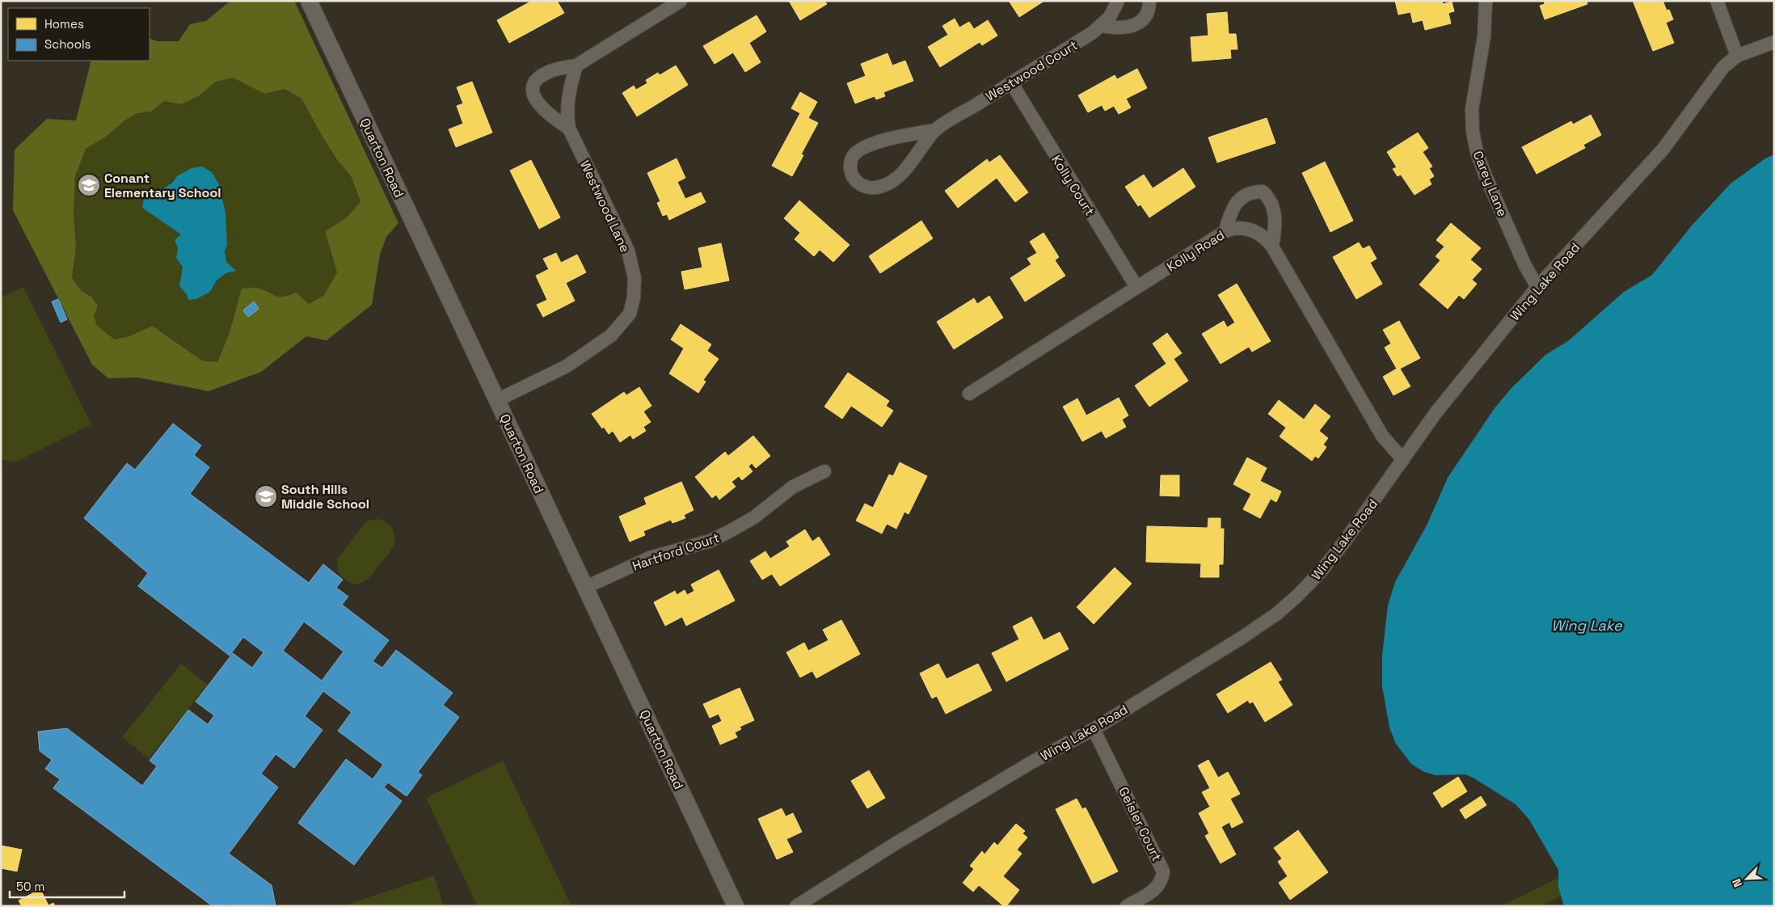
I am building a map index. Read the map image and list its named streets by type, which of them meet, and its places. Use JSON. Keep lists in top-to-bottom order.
{
  "streets": {
    "street": [
      "Westwood Court",
      "Quarton Road",
      "Carey Lane",
      "Kolly Court",
      "Westwood Lane",
      "Kolly Road",
      "Wing Lake Road",
      "Hartford Court",
      "Geisler Court"
    ]
  },
  "crossings": [
    ["Westwood Court", "Kolly Court"],
    ["Quarton Road", "Westwood Lane"],
    ["Quarton Road", "Hartford Court"],
    ["Carey Lane", "Wing Lake Road"],
    ["Kolly Court", "Kolly Road"],
    ["Kolly Road", "Wing Lake Road"],
    ["Wing Lake Road", "Geisler Court"]
  ],
  "water": ["Wing Lake"],
  "places": {
    "school or university": ["Conant Elementary School", "South Hills Middle School"]
  },
  "legend": ["Homes", "Schools"],
  "scale_bar": "50 m",
  "north": "bottom left"
}
